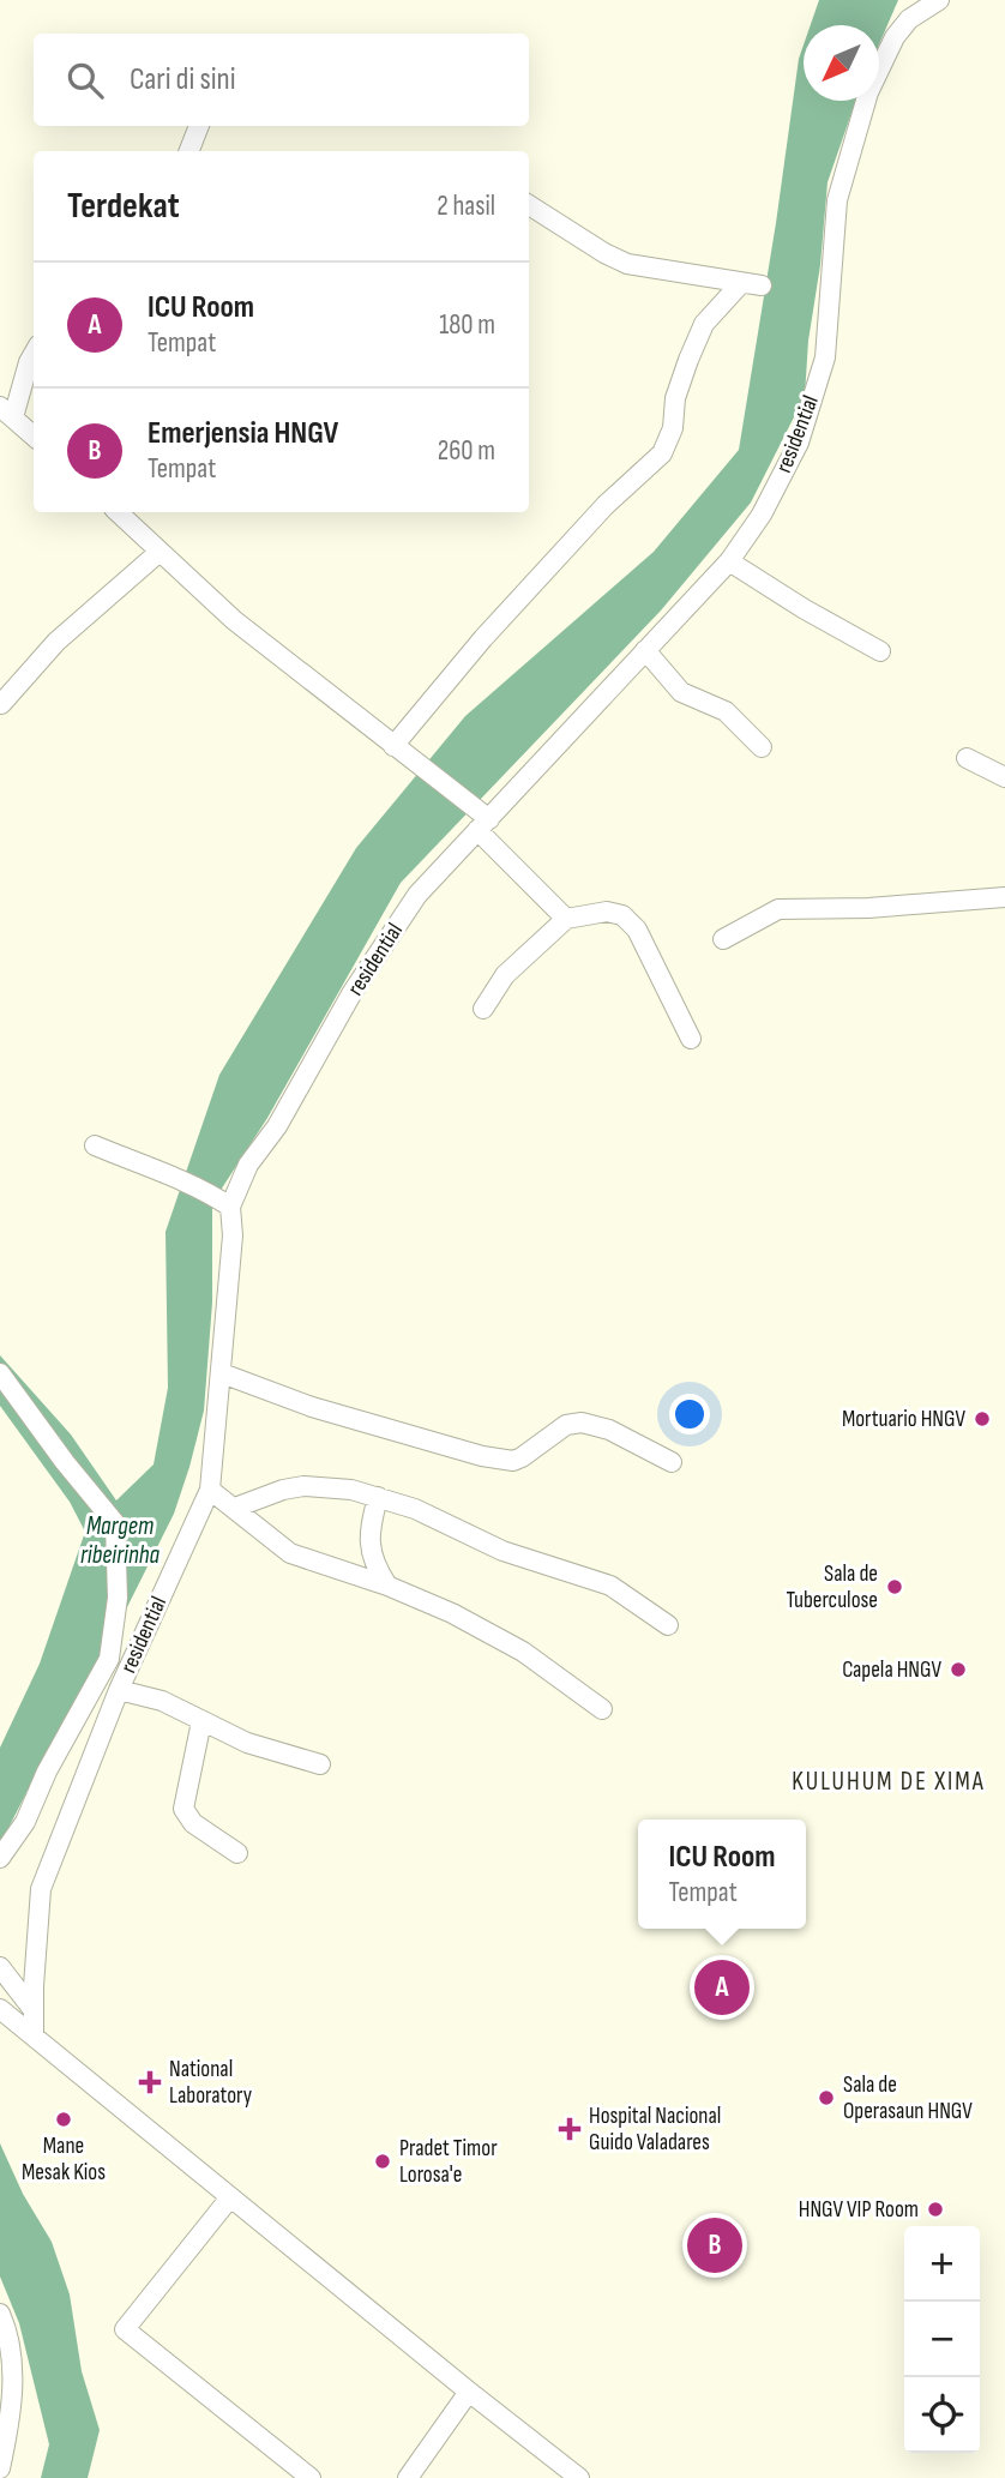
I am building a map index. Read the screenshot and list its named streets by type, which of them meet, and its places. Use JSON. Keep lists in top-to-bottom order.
{
  "streets": {
    "street": ["residential"]
  },
  "districts": ["KULUHUM DE XIMA"],
  "water": ["Margem ribeirinha"],
  "places": {
    "other": [
      "Mortuario HNGV",
      "Sala de Tuberculose",
      "Capela HNGV",
      "Sala de Operasaun HNGV",
      "Mane Mesak Kios",
      "Pradet Timor Lorosa'e",
      "HNGV VIP Room"
    ],
    "health": ["National Laboratory", "Hospital Nacional Guido Valadares"]
  },
  "north": "bottom left",
  "page": {
    "search": "Cari di sini",
    "heading": ["Terdekat", "2 hasil"],
    "list": [
      {
        "mark": "A",
        "name": "ICU Room",
        "note": "Tempat",
        "value": "180 m"
      },
      {
        "mark": "B",
        "name": "Emerjensia HNGV",
        "note": "Tempat",
        "value": "260 m"
      }
    ],
    "popup": ["ICU Room", "Tempat"],
    "pins": ["A", "B"],
    "map_buttons": ["+", "−"]
  }
}
